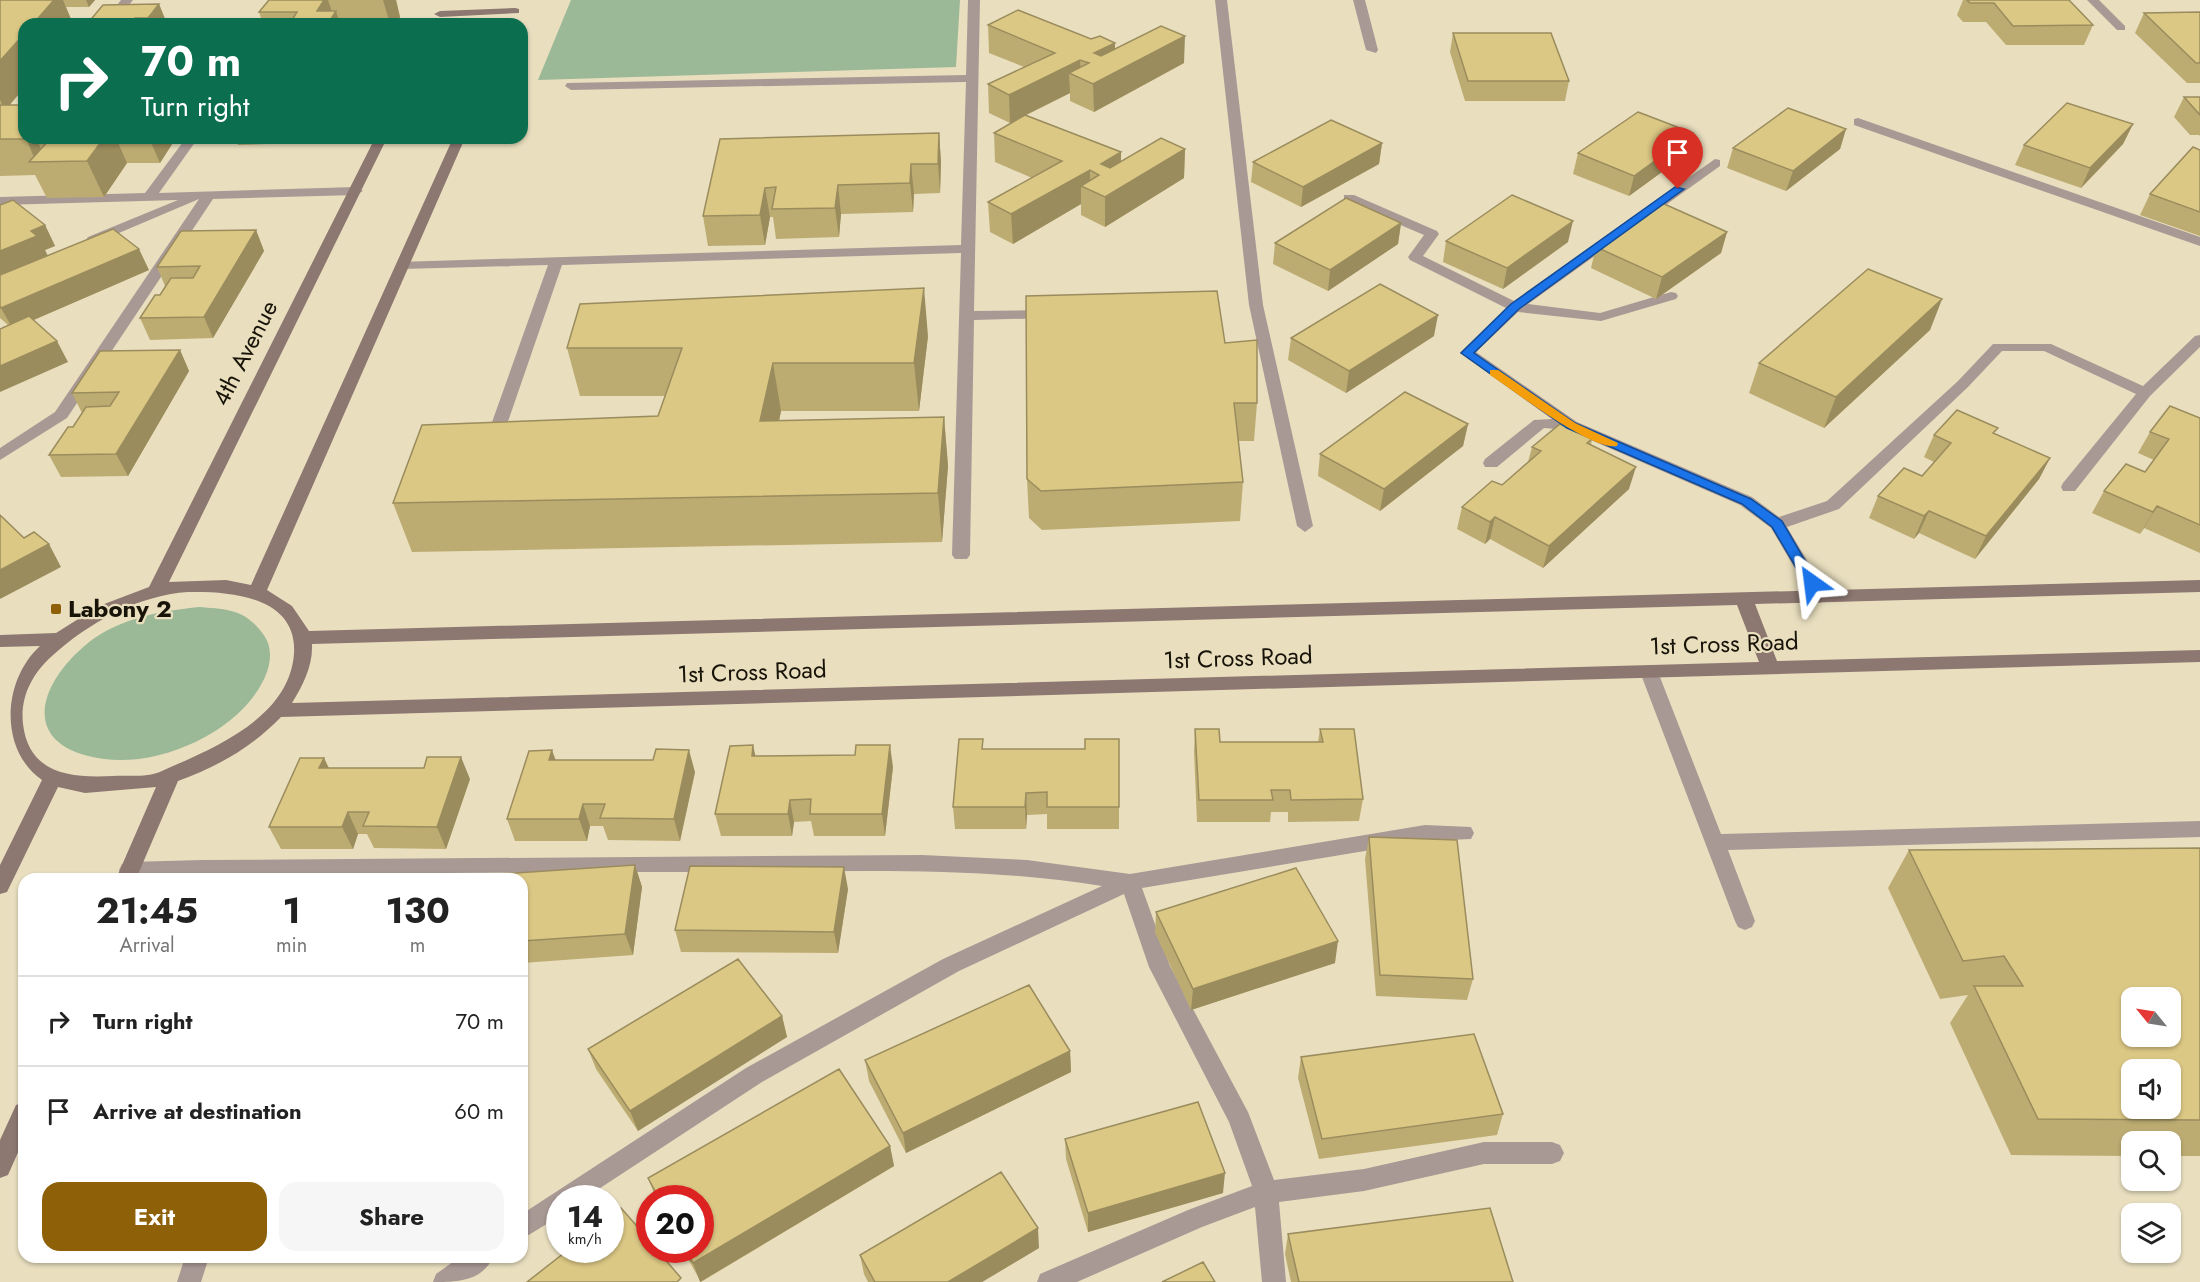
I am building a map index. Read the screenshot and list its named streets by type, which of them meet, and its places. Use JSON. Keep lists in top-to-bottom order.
{
  "streets": {
    "street": ["4th Avenue", "1st Cross Road"]
  },
  "places": {
    "transit": ["Labony 2"]
  },
  "north": "top left",
  "page": {
    "turn": ["70 m", "Turn right"],
    "eta": [
      "21:45",
      "Arrival",
      "1",
      "min",
      "130",
      "m"
    ],
    "list": [
      {
        "name": "Turn right",
        "value": "70 m"
      },
      {
        "name": "Arrive at destination",
        "value": "60 m"
      }
    ],
    "buttons": ["Exit", "Share"],
    "speed": "14 km/h",
    "limit": "20"
  }
}
